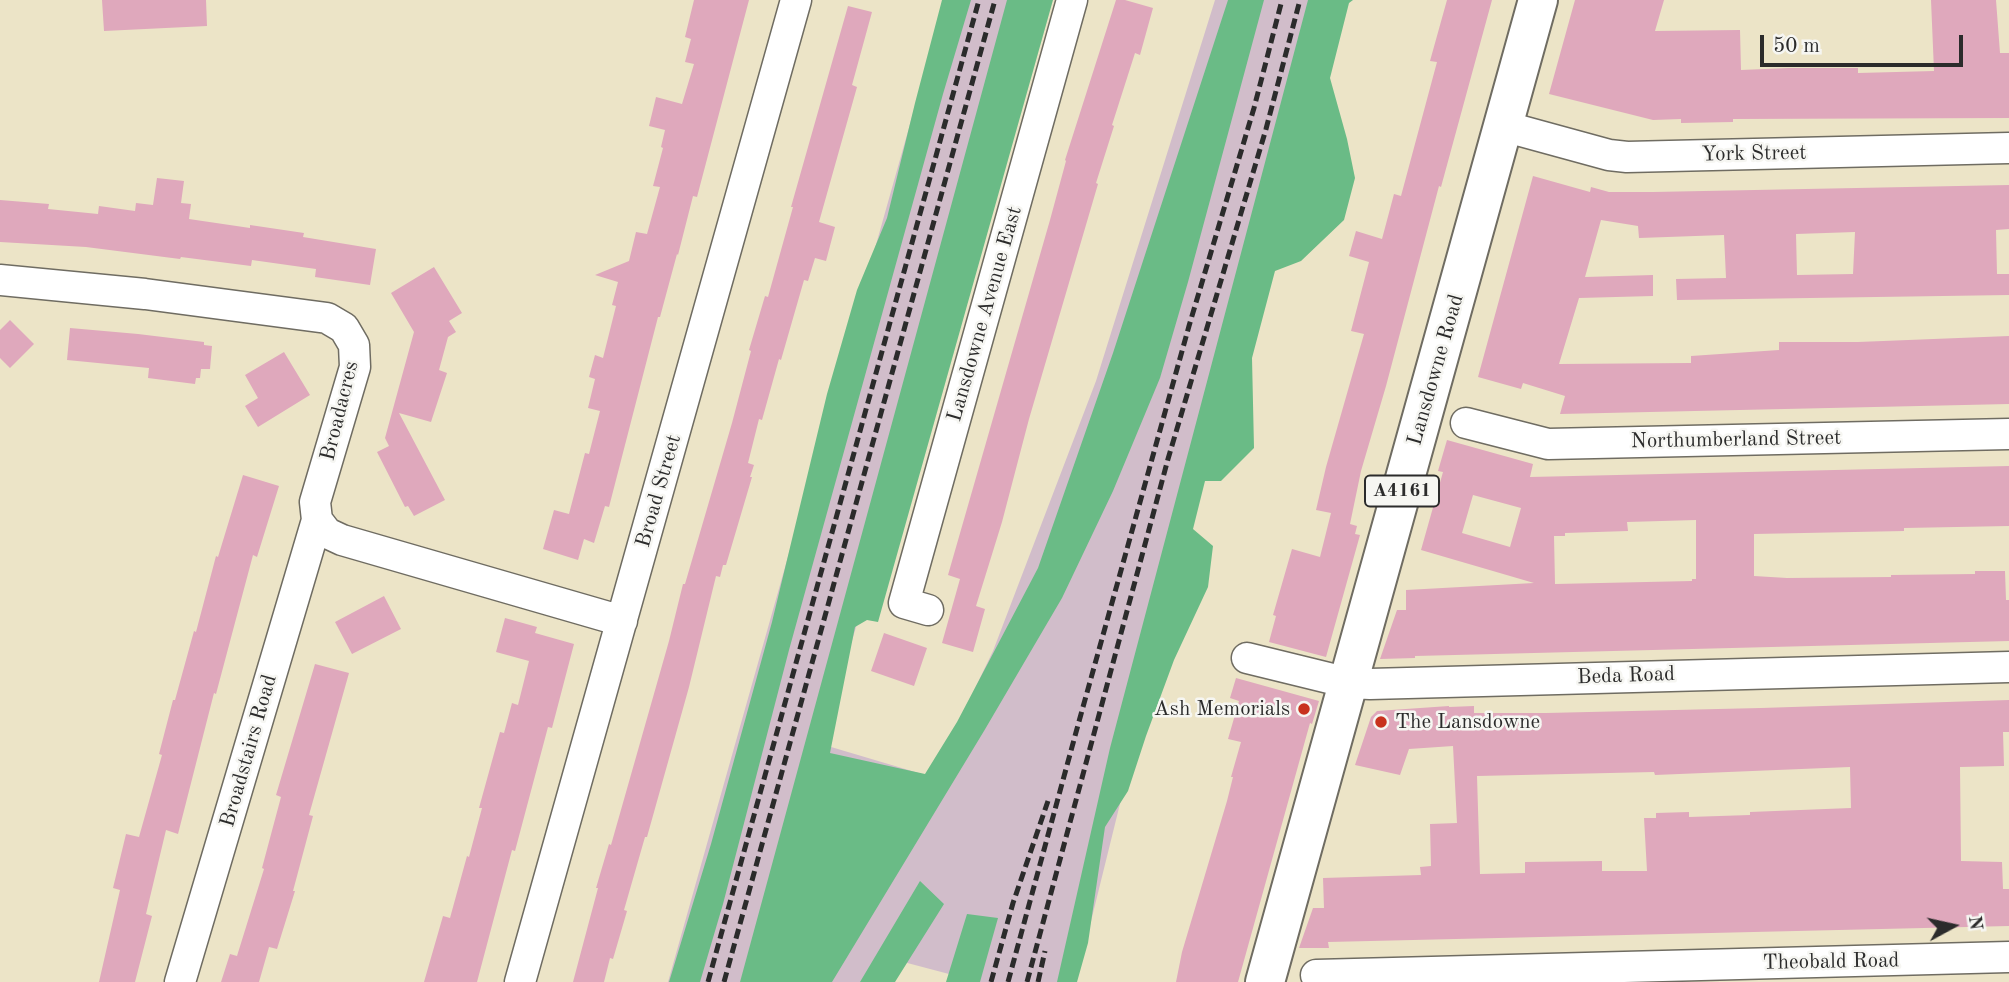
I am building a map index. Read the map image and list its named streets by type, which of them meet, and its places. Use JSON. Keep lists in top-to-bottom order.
{
  "streets": {
    "main road": ["Lansdowne Road", "A4161"],
    "street": [
      "York Street",
      "Lansdowne Avenue East",
      "Broadacres",
      "Northumberland Street",
      "Broad Street",
      "Beda Road",
      "Broadstairs Road",
      "Theobald Road"
    ]
  },
  "crossings": [
    ["York Street", "Lansdowne Road"],
    ["Lansdowne Road", "Beda Road"],
    ["Broadacres", "Broadstairs Road"]
  ],
  "places": ["Ash Memorials", "The Lansdowne"],
  "scale_bar": "50 m",
  "north": "right"
}
